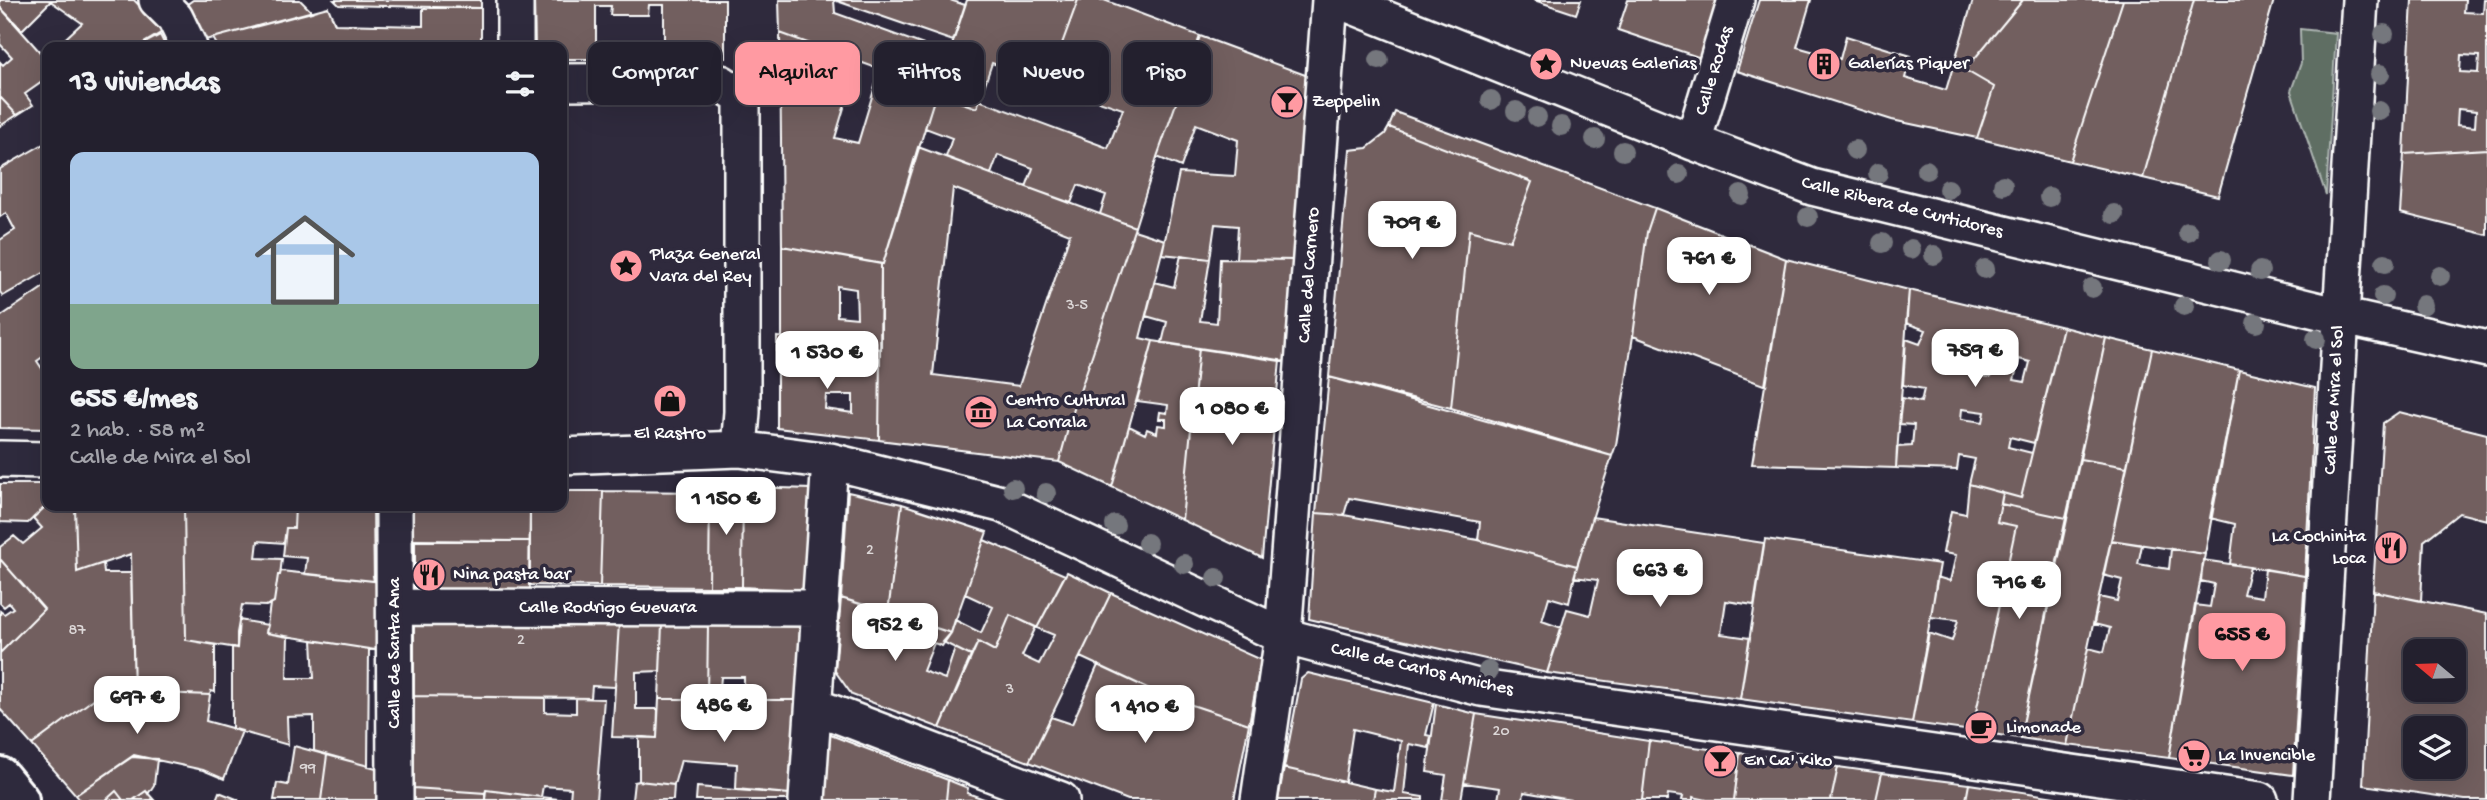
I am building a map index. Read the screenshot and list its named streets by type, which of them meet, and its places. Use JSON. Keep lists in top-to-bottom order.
{
  "streets": {
    "street": [
      "Calle Rodas",
      "Calle Ribera de Curtidores",
      "Calle del Carnero",
      "Calle de Mira el Sol",
      "Calle Rodrigo Guevara",
      "Calle de Santa Ana",
      "Calle de Carlos Arniches"
    ]
  },
  "crossings": [
    ["Calle Rodas", "Calle Ribera de Curtidores"],
    ["Calle Ribera de Curtidores", "Calle de Mira el Sol"],
    ["Calle del Carnero", "Calle de Carlos Arniches"],
    ["Calle Rodrigo Guevara", "Calle de Santa Ana"]
  ],
  "places": {
    "place": ["Nuevas Galerias", "Plaza General Vara del Rey"],
    "building": ["Galerías Piquer"],
    "bar": ["Zeppelin", "En Ca' Kiko"],
    "shop": ["El Rastro"],
    "museum": ["Centro Cultural La Corrala"],
    "restaurant": ["La Cochinita Loca", "Nina pasta bar"],
    "cafe": ["Limonade"],
    "supermarket": ["La Invencible"]
  },
  "house_numbers": [
    "3-5",
    "2",
    "87",
    "2",
    "3",
    "20",
    "99"
  ],
  "north": "left",
  "page": {
    "chip": [
      "Comprar",
      "Alquilar",
      "Filtros",
      "Nuevo",
      "Piso"
    ],
    "heading": "13 viviendas",
    "list": [
      {
        "name": "655 €/mes",
        "note": "2 hab. · 58 m² · Calle de Mira el Sol"
      }
    ],
    "price": [
      "709 €",
      "761 €",
      "759 €",
      "1 530 €",
      "1 080 €",
      "1 150 €",
      "663 €",
      "716 €",
      "952 €",
      "655 €",
      "697 €",
      "486 €",
      "1 410 €"
    ]
  }
}
